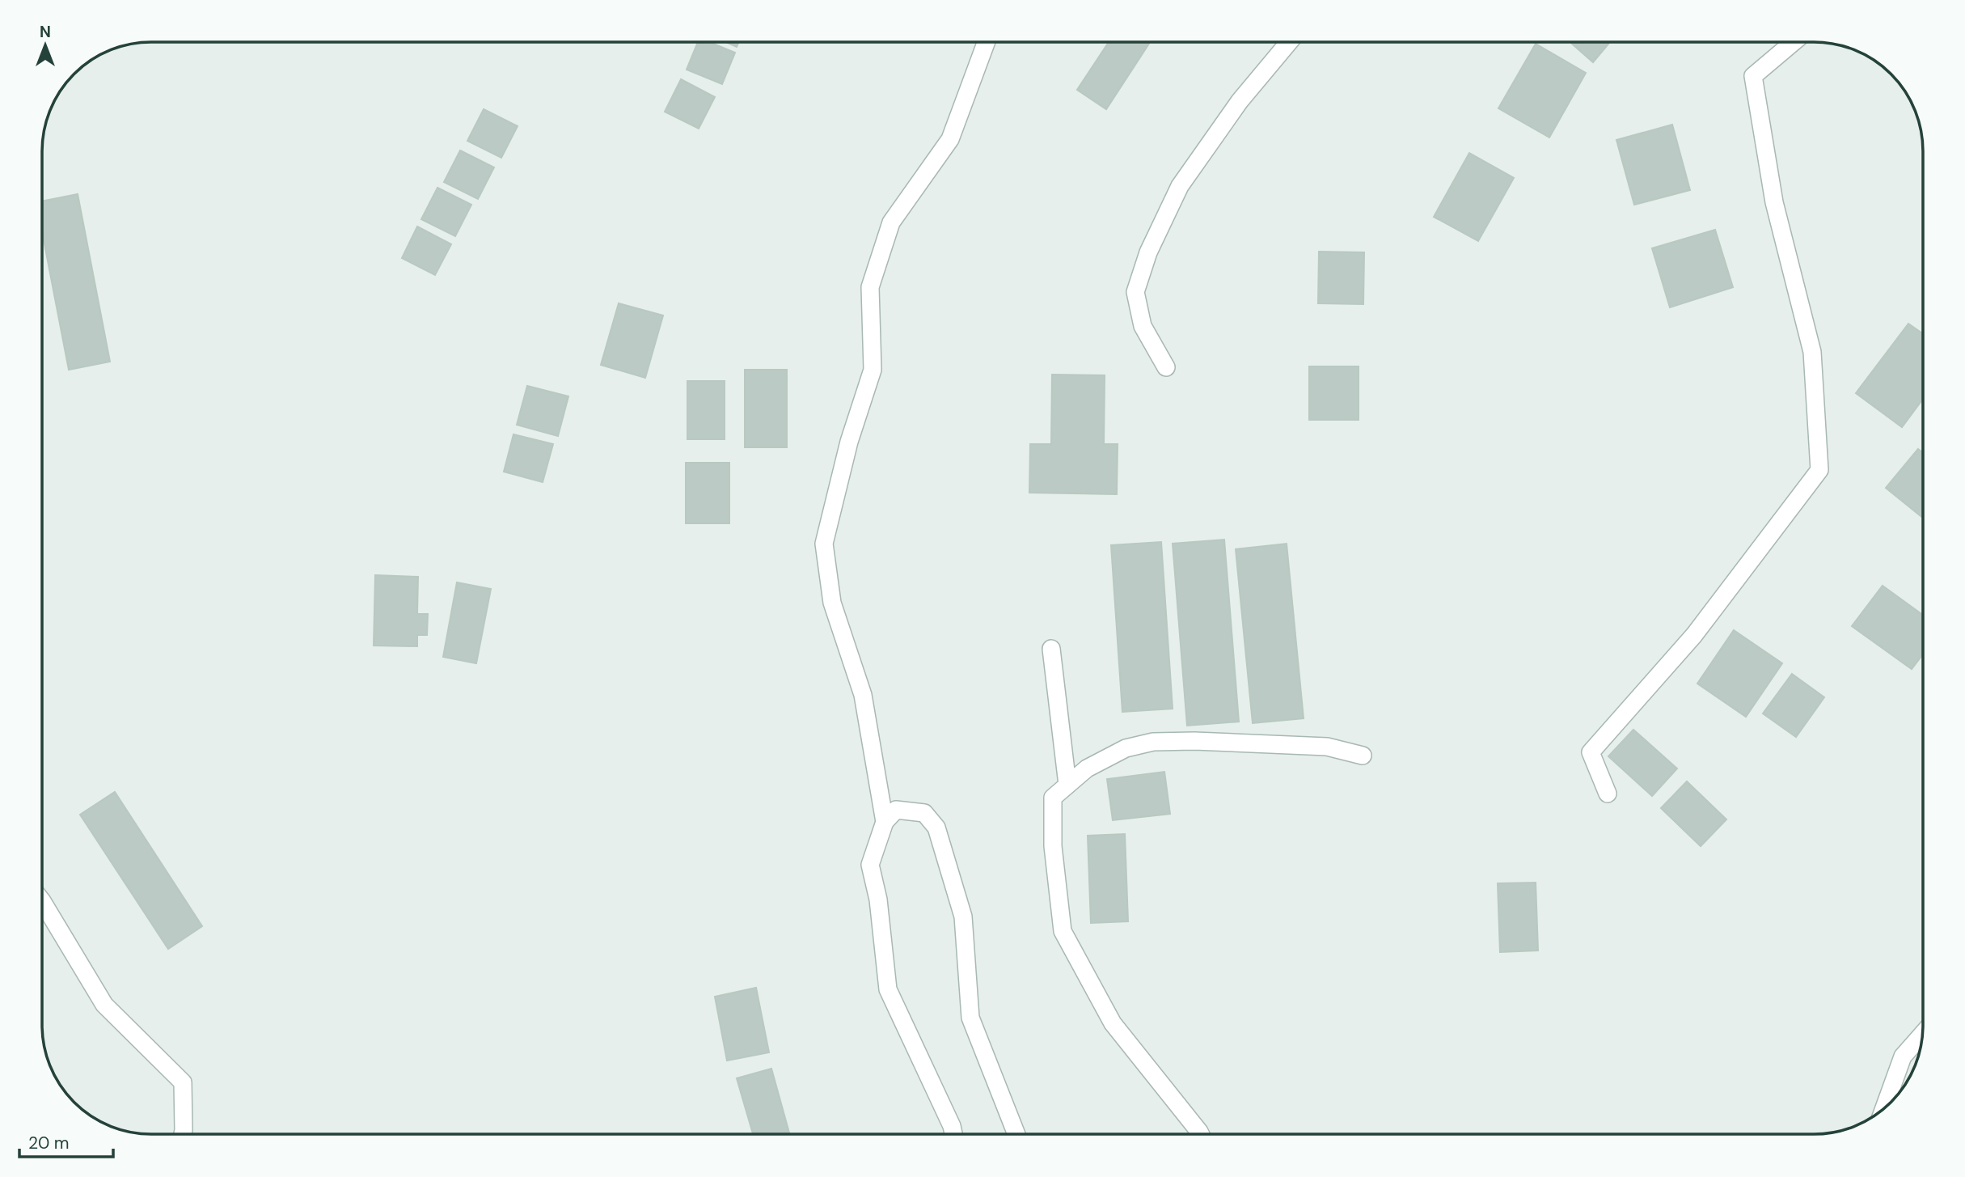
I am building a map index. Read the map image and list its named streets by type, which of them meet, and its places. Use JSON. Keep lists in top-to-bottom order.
{
  "scale_bar": "20 m",
  "north": "top"
}
